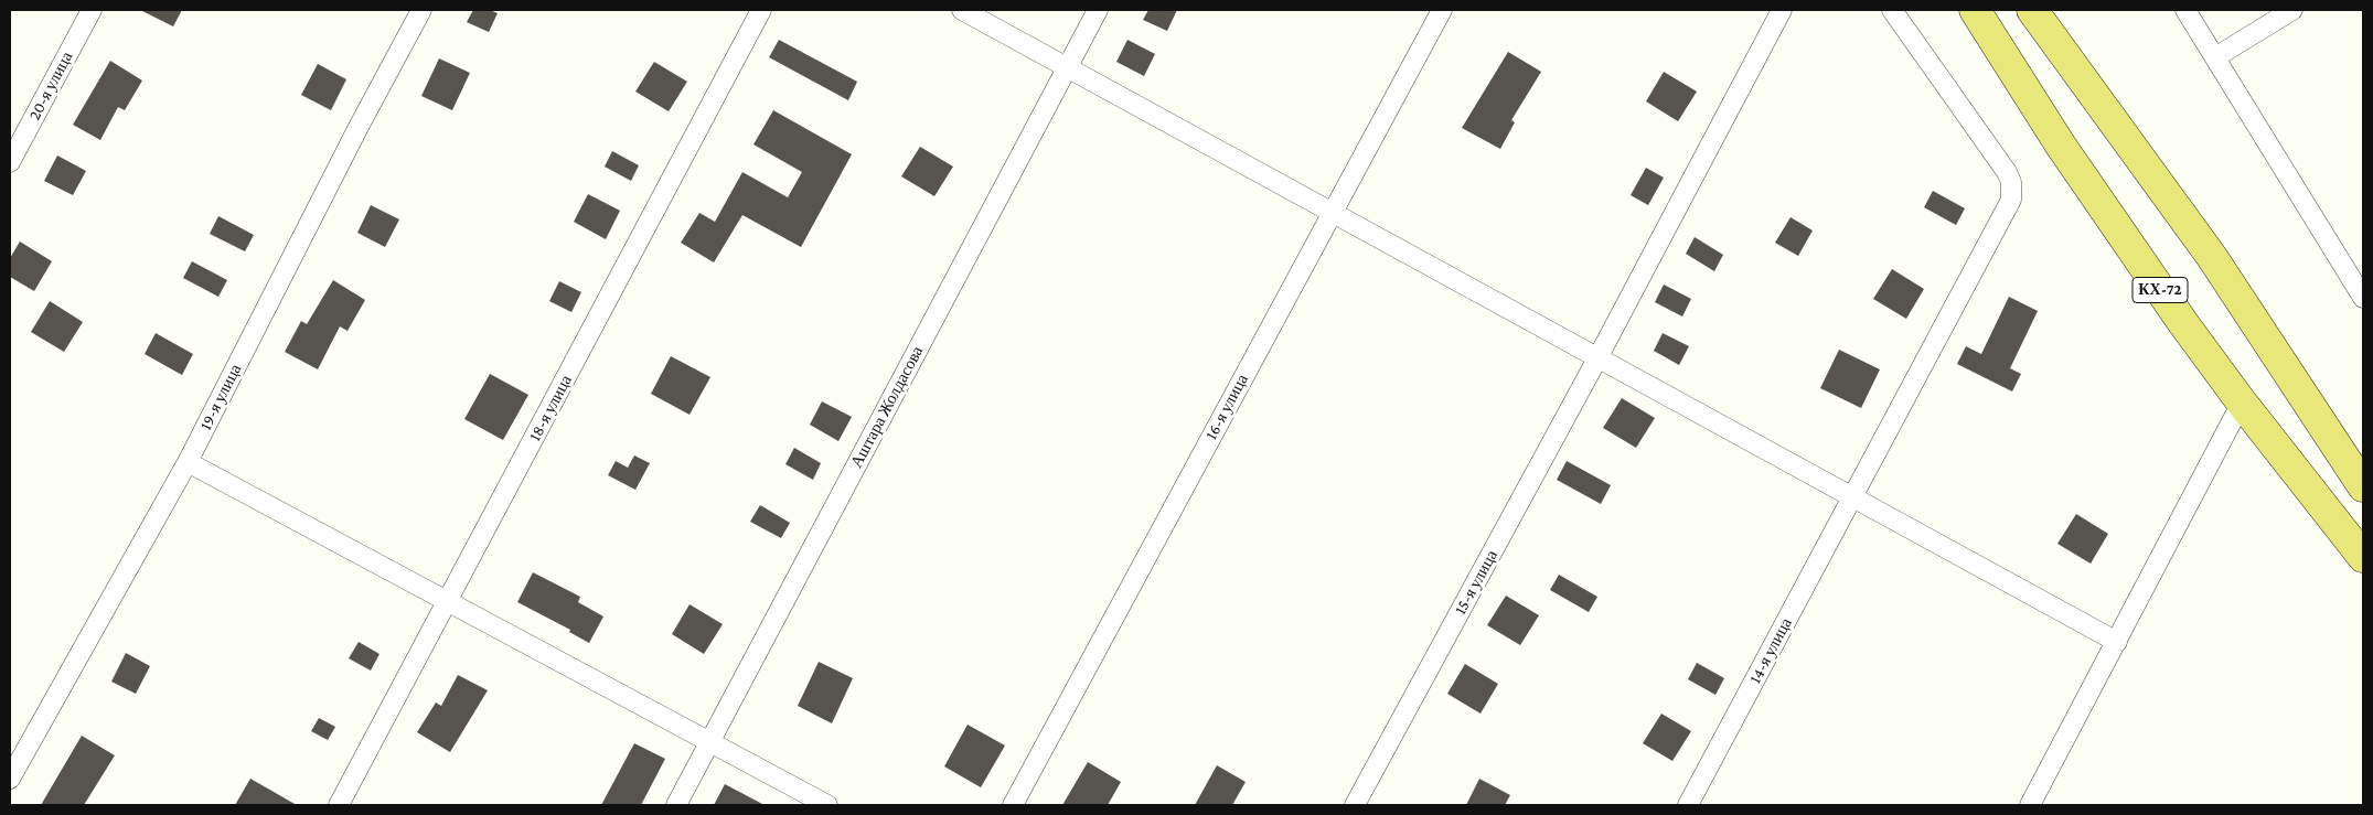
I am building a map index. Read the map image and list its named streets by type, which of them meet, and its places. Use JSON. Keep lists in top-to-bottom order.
{
  "streets": {
    "main road": ["КХ-72"],
    "street": [
      "20-я улица",
      "19-я улица",
      "Аштара Жолдасова",
      "16-я улица",
      "18-я улица",
      "15-я улица",
      "14-я улица"
    ]
  }
}
